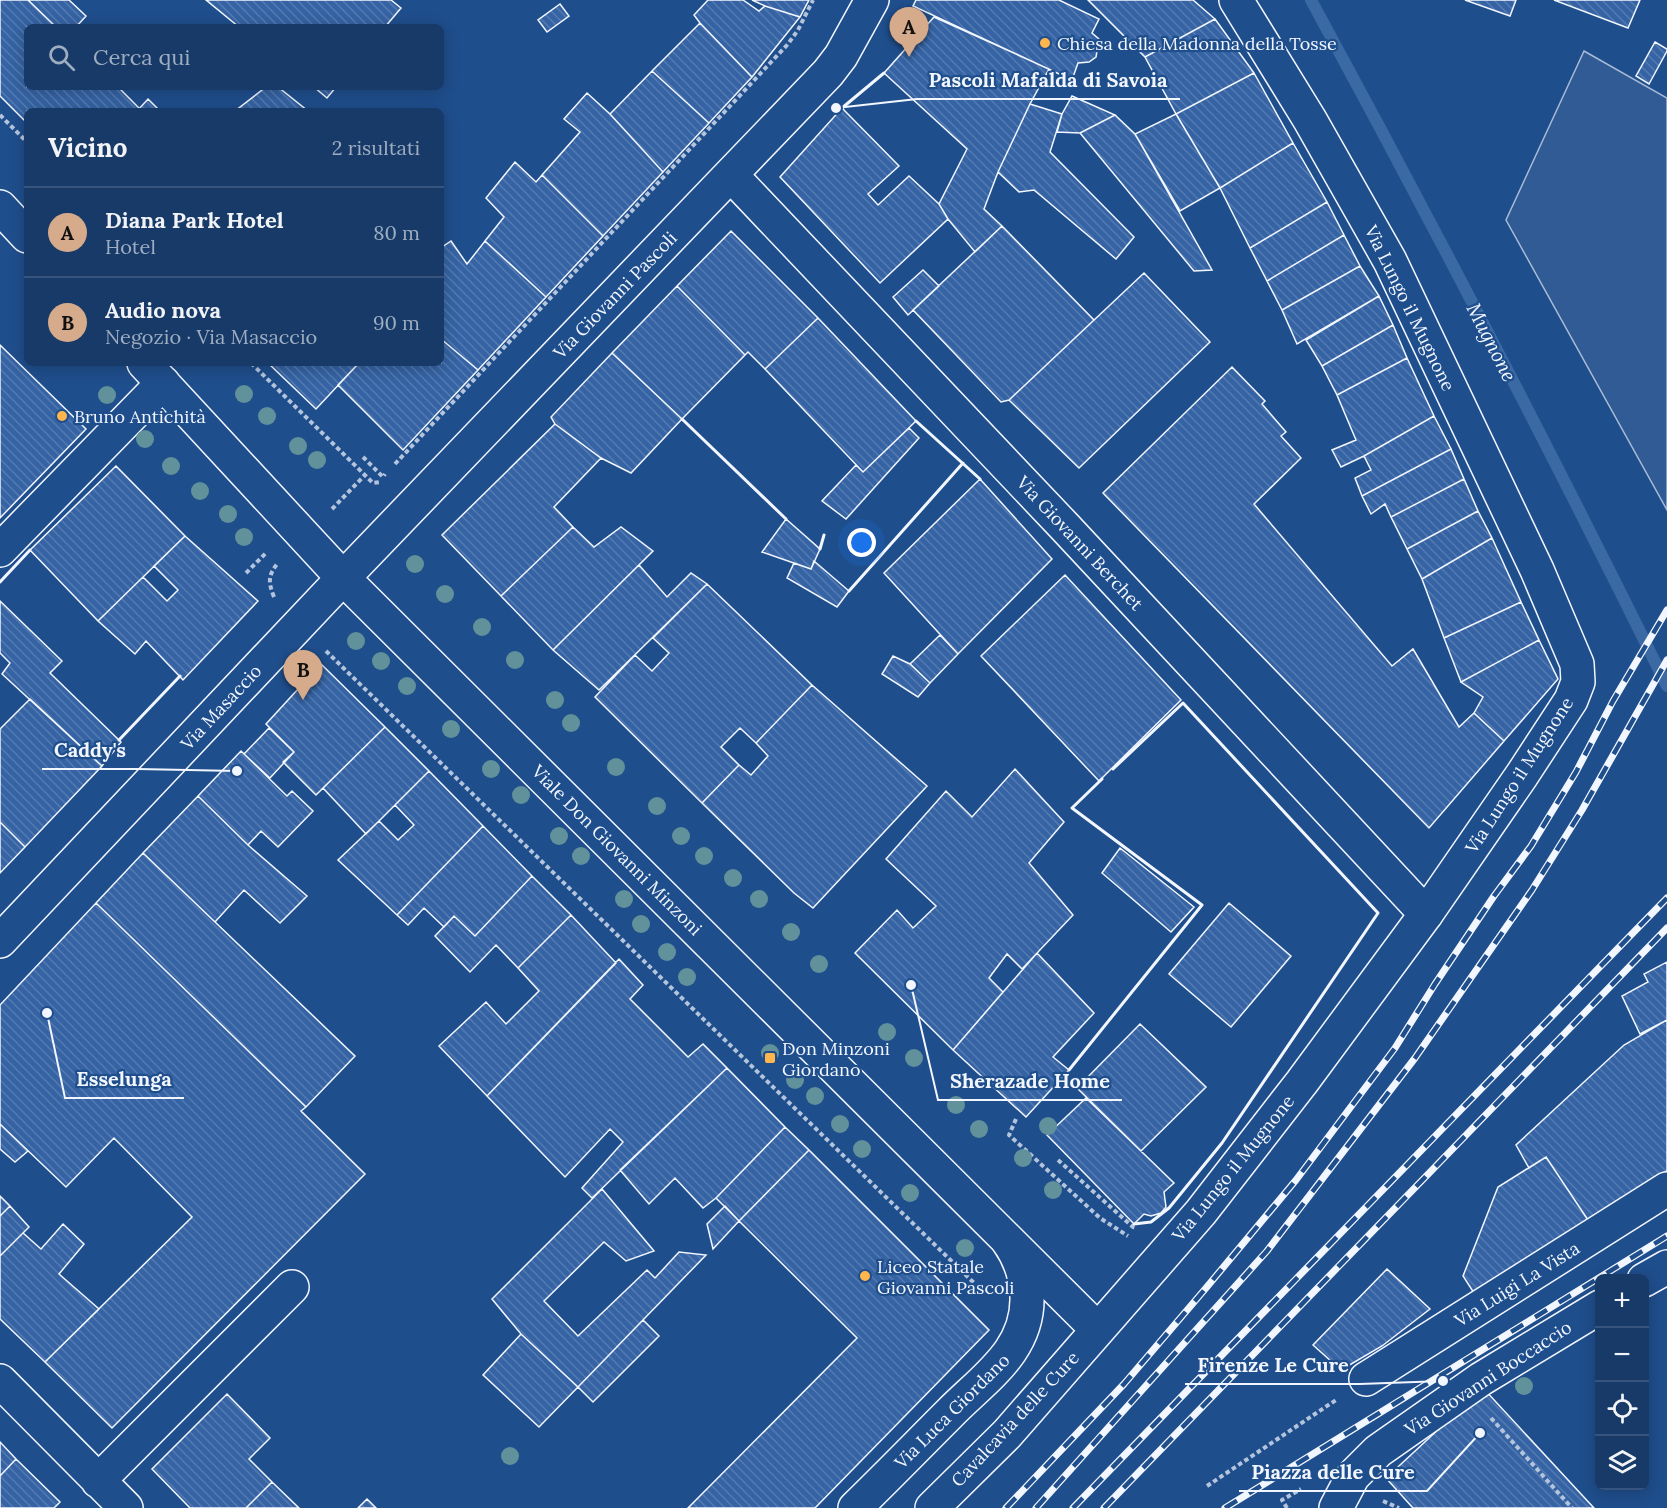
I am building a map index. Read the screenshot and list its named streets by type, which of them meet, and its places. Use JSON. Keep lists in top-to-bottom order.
{
  "streets": {
    "main road": [
      "Via Giovanni Pascoli",
      "Via Lungo il Mugnone",
      "Via Giovanni Berchet",
      "Via Masaccio",
      "Viale Don Giovanni Minzoni",
      "Via Luigi La Vista",
      "Via Giovanni Boccaccio",
      "Via Luca Giordano",
      "Cavalcavia delle Cure"
    ]
  },
  "crossings": [
    ["Via Giovanni Pascoli", "Via Giovanni Berchet"],
    ["Via Giovanni Pascoli", "Via Masaccio"],
    ["Via Giovanni Pascoli", "Viale Don Giovanni Minzoni"],
    ["Via Lungo il Mugnone", "Via Giovanni Berchet"],
    ["Via Lungo il Mugnone", "Viale Don Giovanni Minzoni"],
    ["Via Lungo il Mugnone", "Cavalcavia delle Cure"],
    ["Via Masaccio", "Viale Don Giovanni Minzoni"],
    ["Viale Don Giovanni Minzoni", "Via Luca Giordano"],
    ["Viale Don Giovanni Minzoni", "Cavalcavia delle Cure"]
  ],
  "water": ["Mugnone"],
  "places": {
    "other": [
      "Chiesa della Madonna della Tosse",
      "Pascoli Mafalda di Savoia",
      "Bruno Antichità",
      "Caddy's",
      "Sherazade Home",
      "Esselunga",
      "Liceo Statale Giovanni Pascoli",
      "Firenze Le Cure",
      "Piazza delle Cure"
    ],
    "transit": ["Don Minzoni Giordano"]
  },
  "page": {
    "pins": ["A", "B"],
    "search": "Cerca qui",
    "heading": ["Vicino", "2 risultati"],
    "list": [
      {
        "mark": "A",
        "name": "Diana Park Hotel",
        "note": "Hotel",
        "value": "80 m"
      },
      {
        "mark": "B",
        "name": "Audio nova",
        "note": "Negozio · Via Masaccio",
        "value": "90 m"
      }
    ],
    "map_buttons": ["+", "−"]
  }
}
